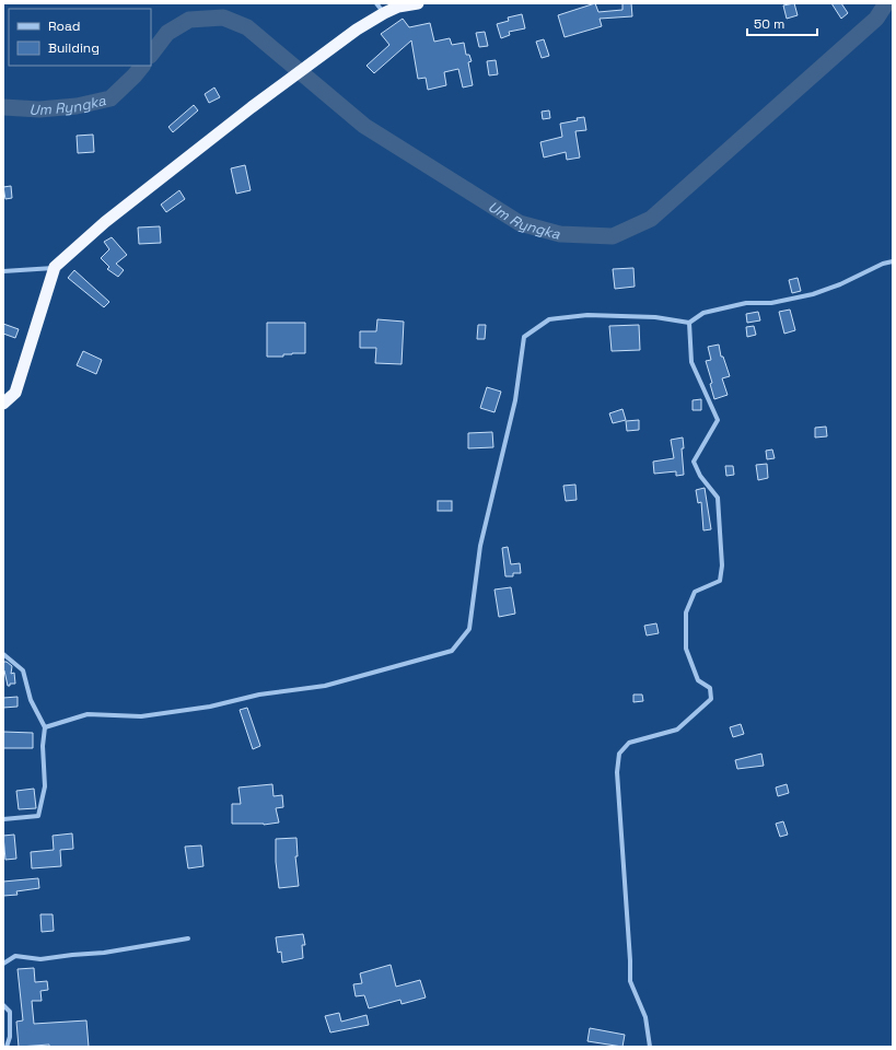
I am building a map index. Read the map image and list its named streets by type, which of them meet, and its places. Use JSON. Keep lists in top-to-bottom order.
{
  "water": ["Um Ryngka"],
  "legend": ["Road", "Building"],
  "scale_bar": "50 m"
}
